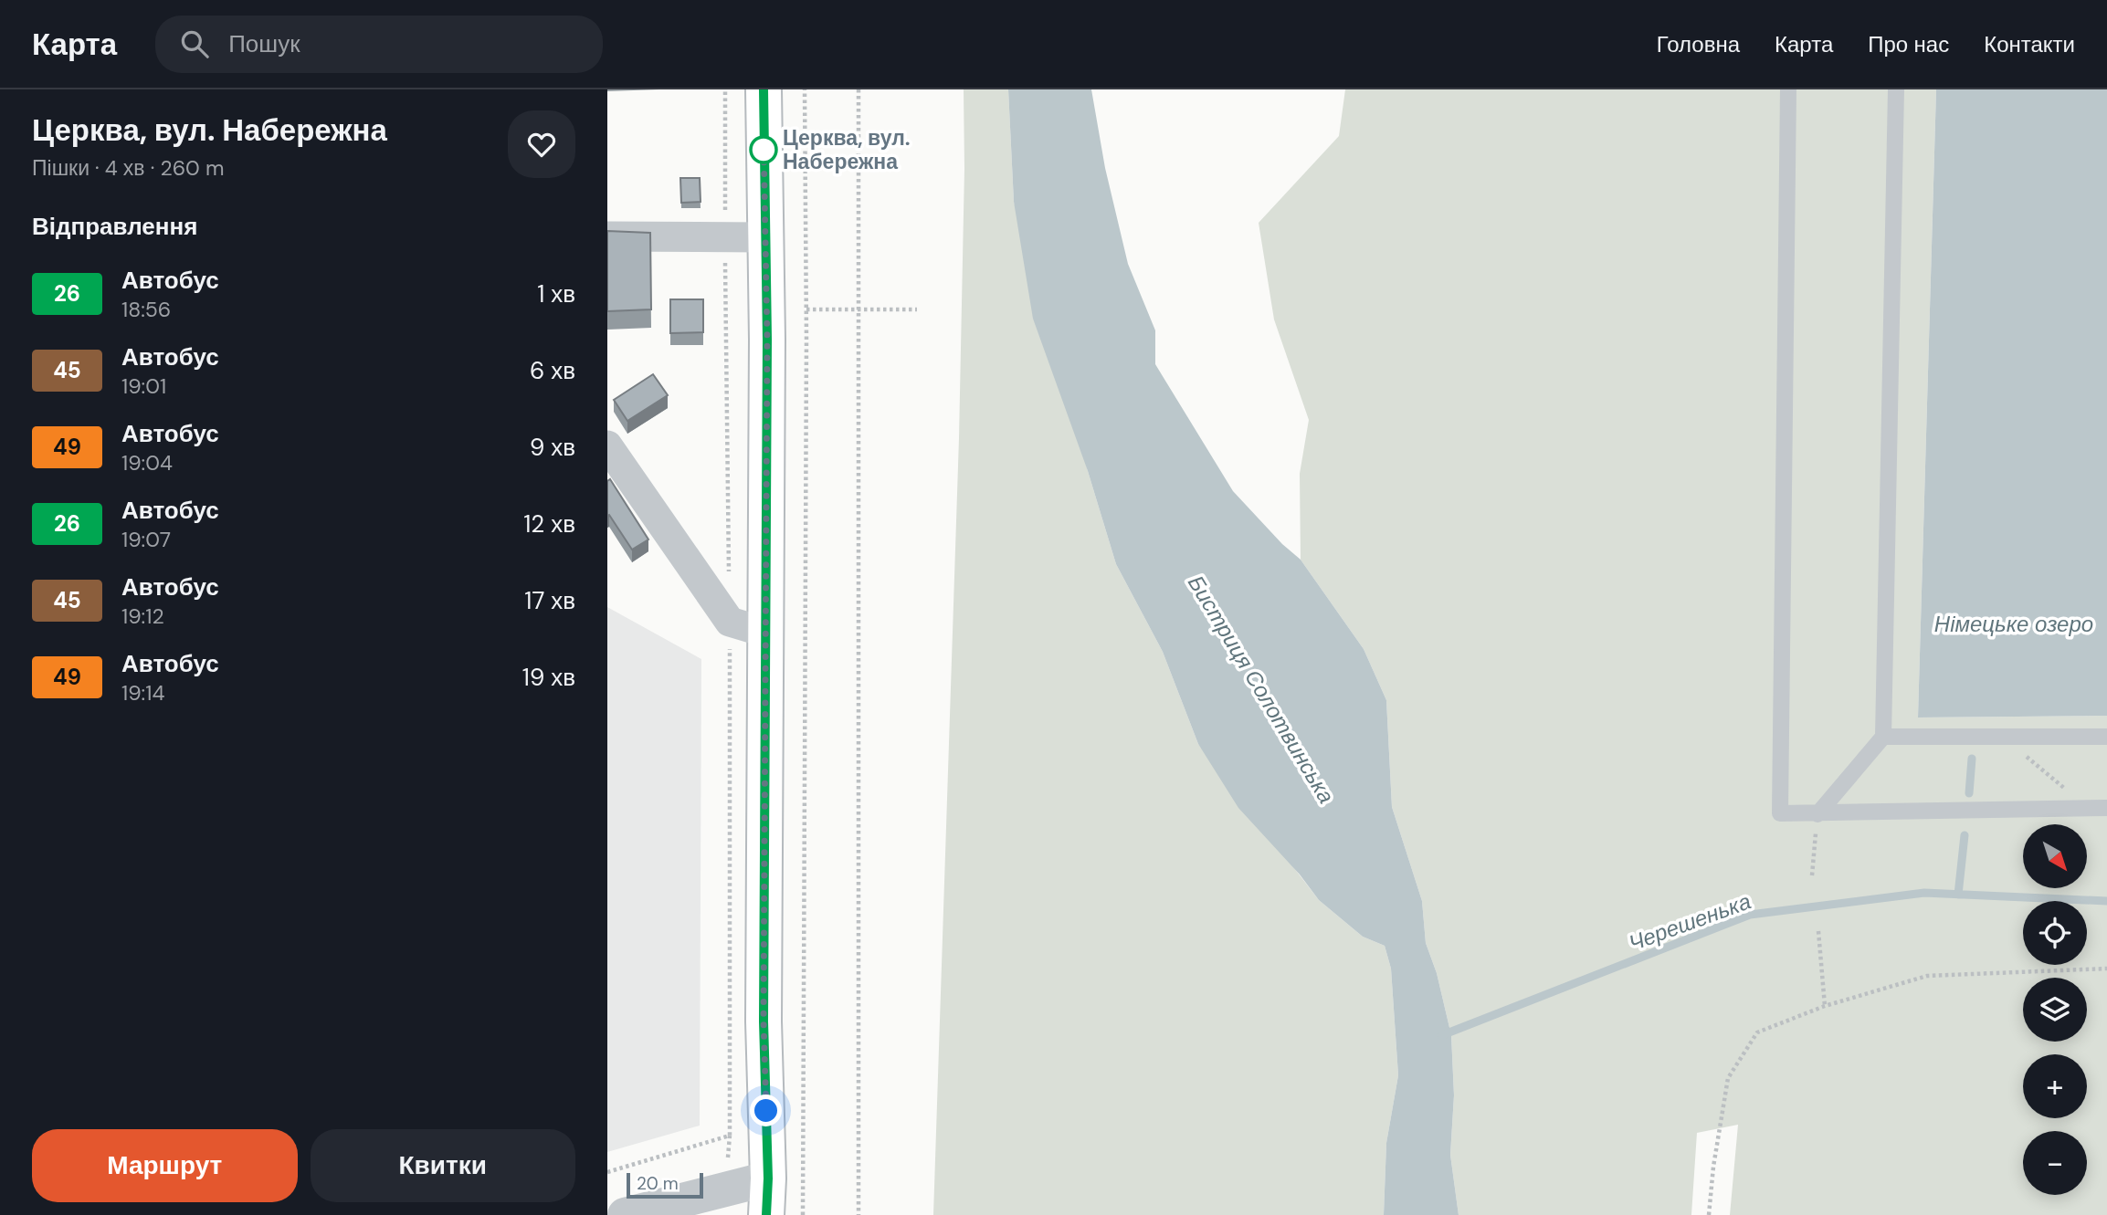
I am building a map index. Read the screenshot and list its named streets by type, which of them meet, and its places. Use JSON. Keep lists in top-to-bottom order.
{
  "water": ["Німецьке озеро", "Бистриця Солотвинська", "Черешенька"],
  "places": ["Церква, вул. Набережна"],
  "lines": ["bus line 26"],
  "scale_bar": "20 m",
  "north": "bottom right",
  "page": {
    "header": "Карта",
    "search": "Пошук",
    "nav": [
      "Головна",
      "Карта",
      "Про нас",
      "Контакти"
    ],
    "heading": [
      ["Церква, вул. Набережна", "Пішки · 4 хв · 260 m"],
      "Відправлення"
    ],
    "list": [
      {
        "mark": "26",
        "name": "Автобус",
        "note": "18:56",
        "value": "1 хв"
      },
      {
        "mark": "45",
        "name": "Автобус",
        "note": "19:01",
        "value": "6 хв"
      },
      {
        "mark": "49",
        "name": "Автобус",
        "note": "19:04",
        "value": "9 хв"
      },
      {
        "mark": "26",
        "name": "Автобус",
        "note": "19:07",
        "value": "12 хв"
      },
      {
        "mark": "45",
        "name": "Автобус",
        "note": "19:12",
        "value": "17 хв"
      },
      {
        "mark": "49",
        "name": "Автобус",
        "note": "19:14",
        "value": "19 хв"
      }
    ],
    "map_buttons": ["+", "−"],
    "buttons": ["Маршрут", "Квитки"],
    "scale": "20 m"
  }
}
